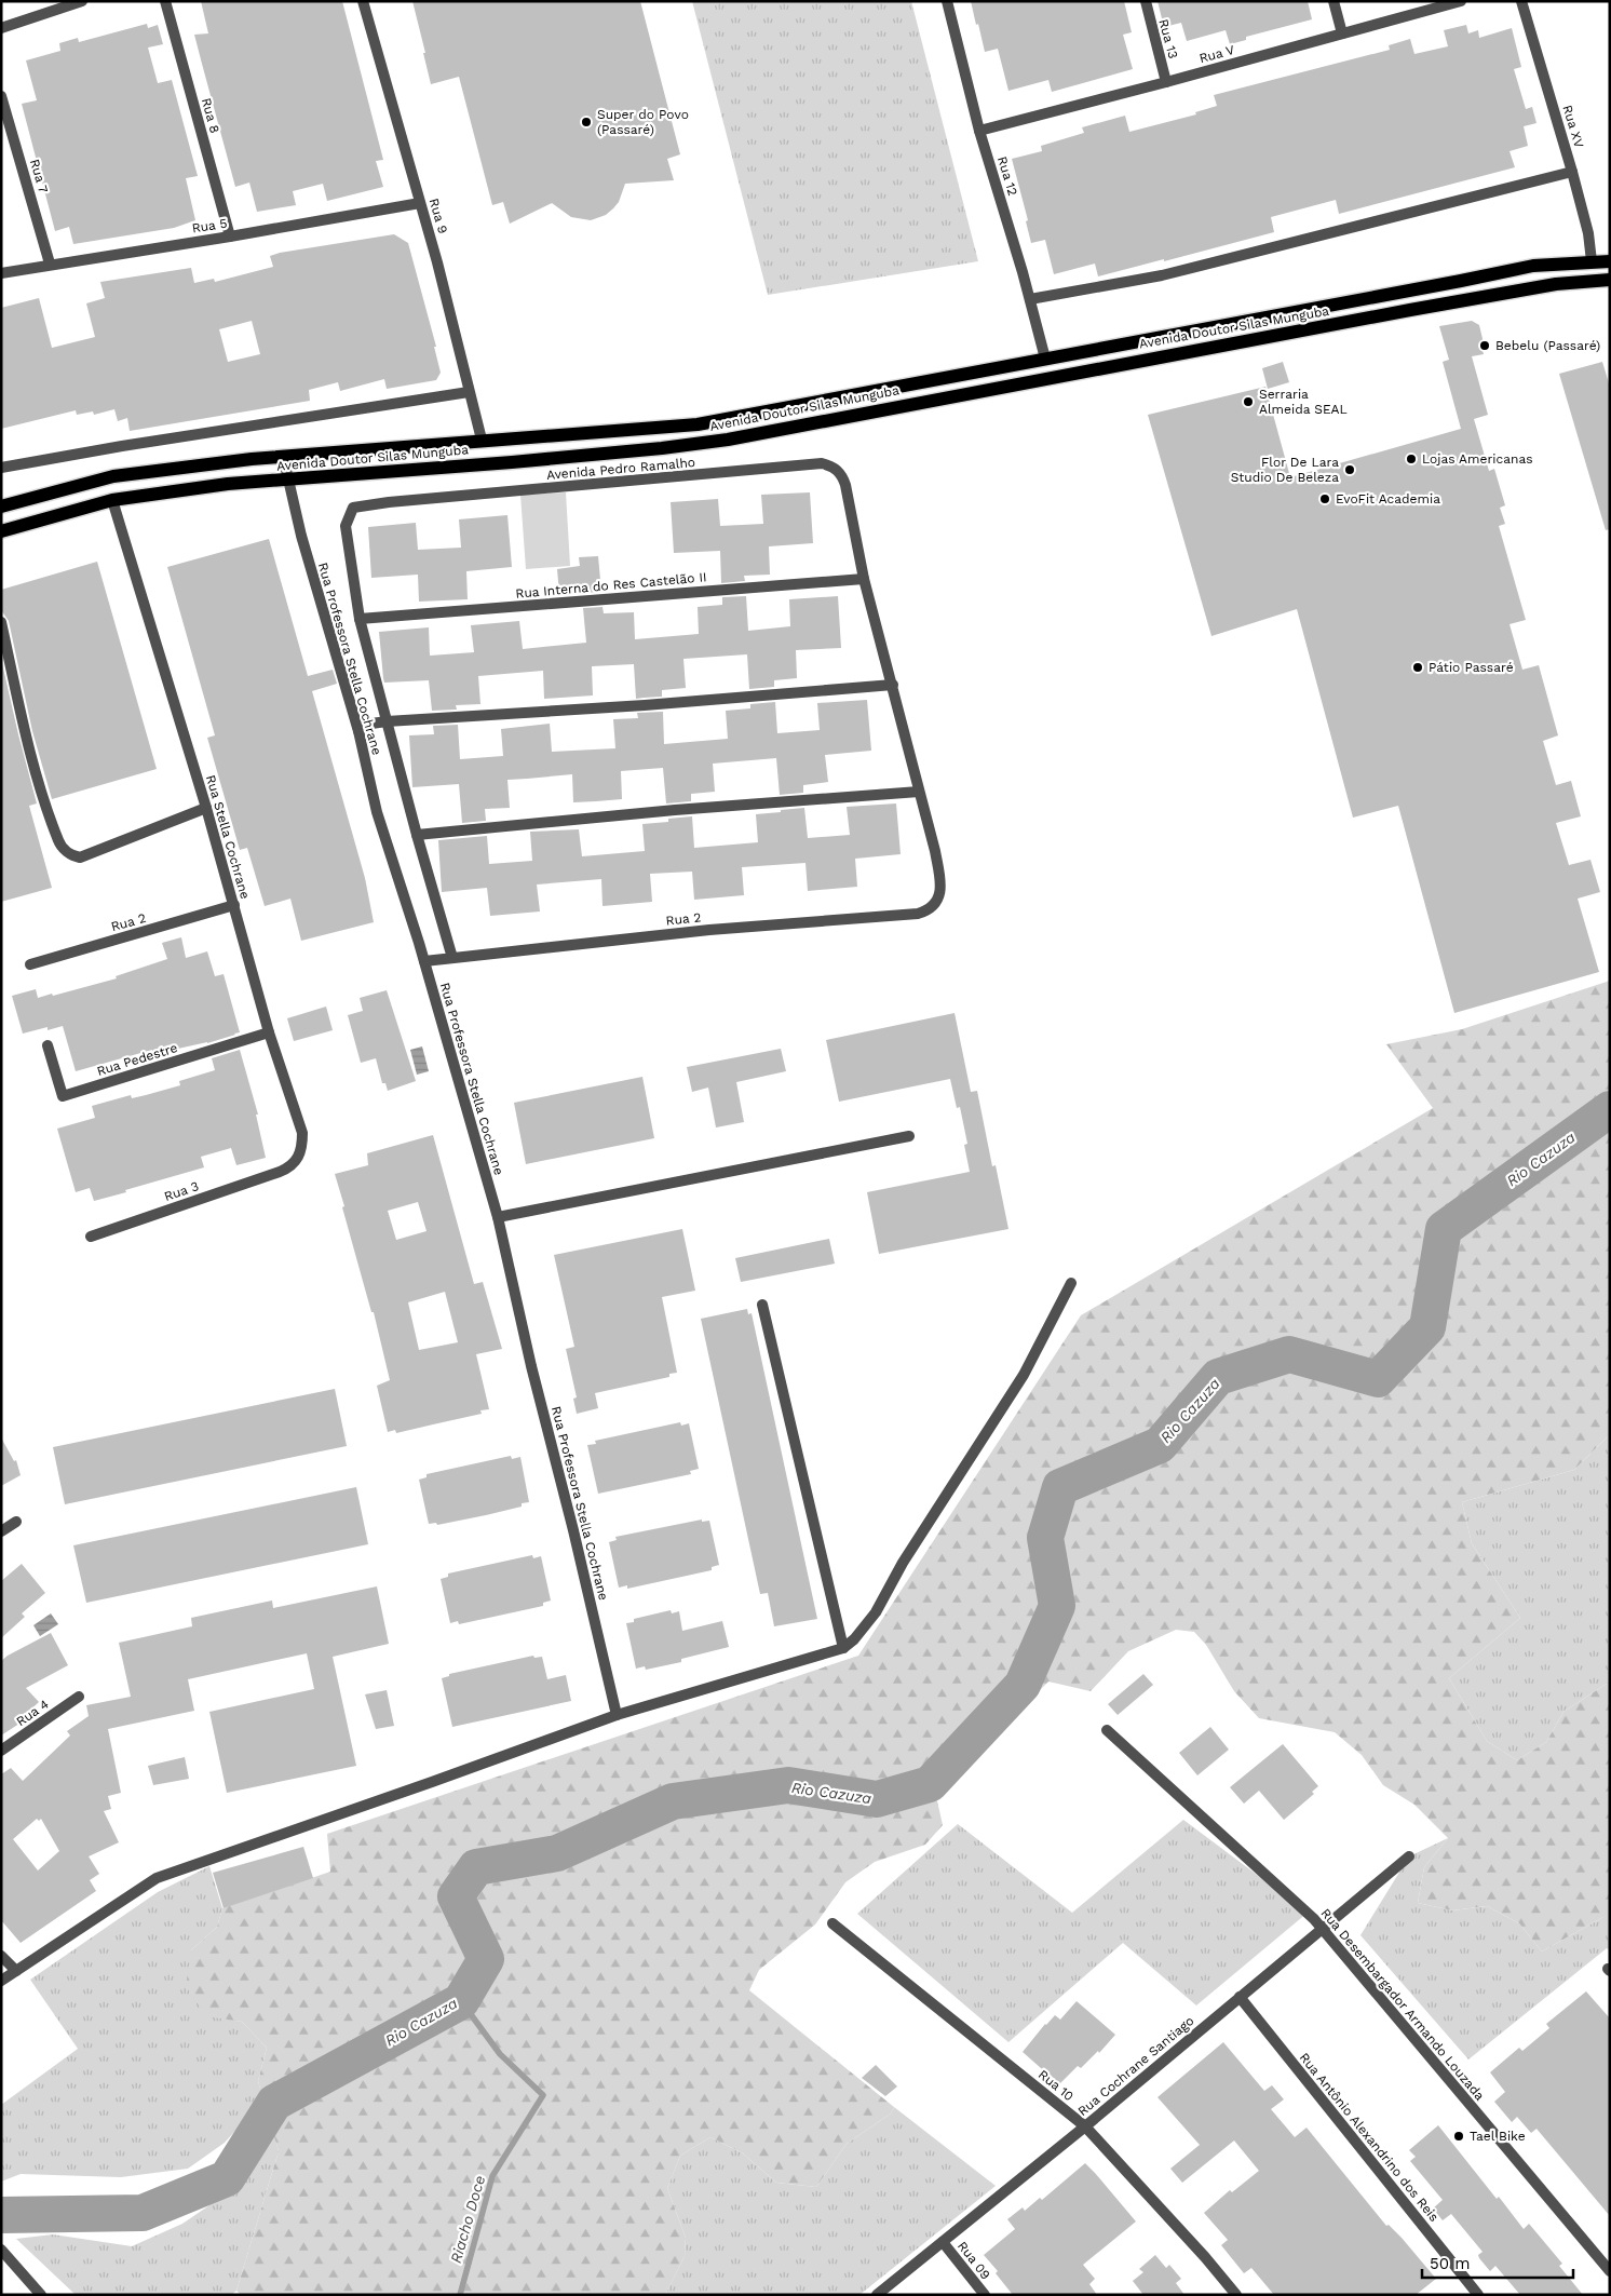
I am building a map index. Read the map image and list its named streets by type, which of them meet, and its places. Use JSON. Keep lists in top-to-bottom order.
{
  "streets": {
    "main road": ["Avenida Doutor Silas Munguba"],
    "street": [
      "Rua 13",
      "Rua V",
      "Rua 8",
      "Rua XV",
      "Rua 7",
      "Rua 12",
      "Rua 9",
      "Rua 5",
      "Avenida Pedro Ramalho",
      "Rua Interna do Res Castelão II",
      "Rua Professora Stella Cochrane",
      "Rua Stella Cochrane",
      "Rua 2",
      "Rua Pedestre",
      "Rua 3",
      "Rua 4",
      "Rua Desembargador Armando Louzada",
      "Rua Cochrane Santiago",
      "Rua 10",
      "Rua Antônio Alexandrino dos Reis",
      "Rua 09"
    ]
  },
  "crossings": [
    ["Rua 13", "Rua V"],
    ["Rua V", "Rua 12"],
    ["Rua 8", "Rua 5"],
    ["Rua XV", "Avenida Doutor Silas Munguba"],
    ["Rua 7", "Rua 5"],
    ["Rua 12", "Avenida Doutor Silas Munguba"],
    ["Rua 9", "Rua 5"],
    ["Rua 9", "Avenida Doutor Silas Munguba"],
    ["Avenida Doutor Silas Munguba", "Rua Professora Stella Cochrane"],
    ["Avenida Doutor Silas Munguba", "Rua Stella Cochrane"],
    ["Avenida Pedro Ramalho", "Rua Interna do Res Castelão II"],
    ["Avenida Pedro Ramalho", "Rua Professora Stella Cochrane"],
    ["Rua Interna do Res Castelão II", "Rua Professora Stella Cochrane"],
    ["Rua Professora Stella Cochrane", "Rua 2"],
    ["Rua Stella Cochrane", "Rua 2"],
    ["Rua Stella Cochrane", "Rua Pedestre"],
    ["Rua Stella Cochrane", "Rua 3"],
    ["Rua Desembargador Armando Louzada", "Rua Cochrane Santiago"],
    ["Rua Cochrane Santiago", "Rua 10"],
    ["Rua Cochrane Santiago", "Rua Antônio Alexandrino dos Reis"],
    ["Rua Cochrane Santiago", "Rua 09"]
  ],
  "water": ["Rio Cazuza", "Riacho Doce"],
  "places": [
    "Super do Povo (Passaré)",
    "Bebelu (Passaré)",
    "Serraria Almeida SEAL",
    "Lojas Americanas",
    "Flor De Lara Studio De Beleza",
    "EvoFit Academia",
    "Pátio Passaré",
    "Tael Bike"
  ],
  "scale_bar": "50 m"
}
